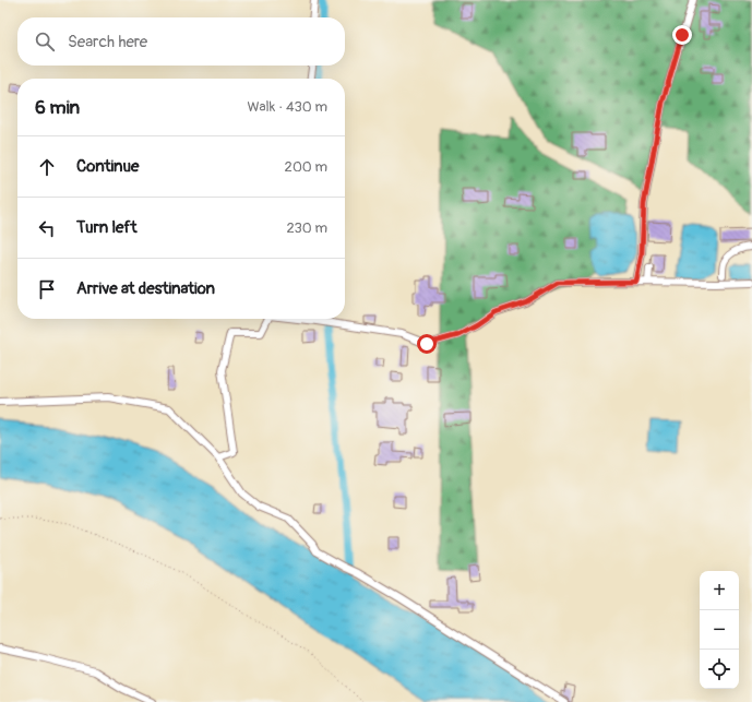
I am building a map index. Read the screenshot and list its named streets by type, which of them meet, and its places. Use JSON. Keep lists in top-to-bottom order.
{
  "page": {
    "search": "Search here",
    "heading": ["6 min", "Walk · 430 m"],
    "list": [
      ["Continue", "200 m"],
      ["Turn left", "230 m"],
      "Arrive at destination"
    ],
    "map_buttons": ["+", "−"]
  }
}
